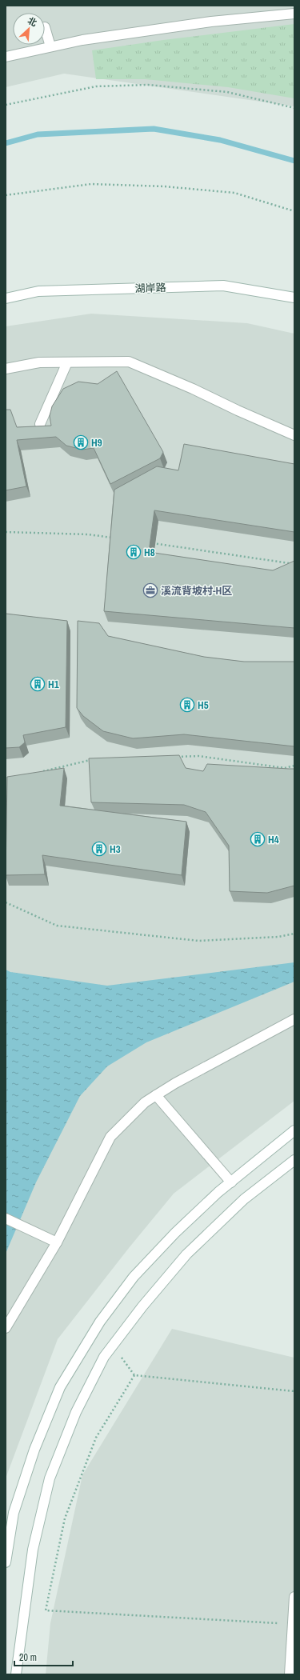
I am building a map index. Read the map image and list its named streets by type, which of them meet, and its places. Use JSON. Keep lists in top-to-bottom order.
{
  "streets": {
    "street": ["湖岸路"]
  },
  "places": {
    "building": [
      "H9",
      "H8",
      "H1",
      "H5",
      "H4",
      "H3"
    ],
    "office": ["溪流背坡村-H区"]
  },
  "scale_bar": "20 m",
  "north": "top right"
}
